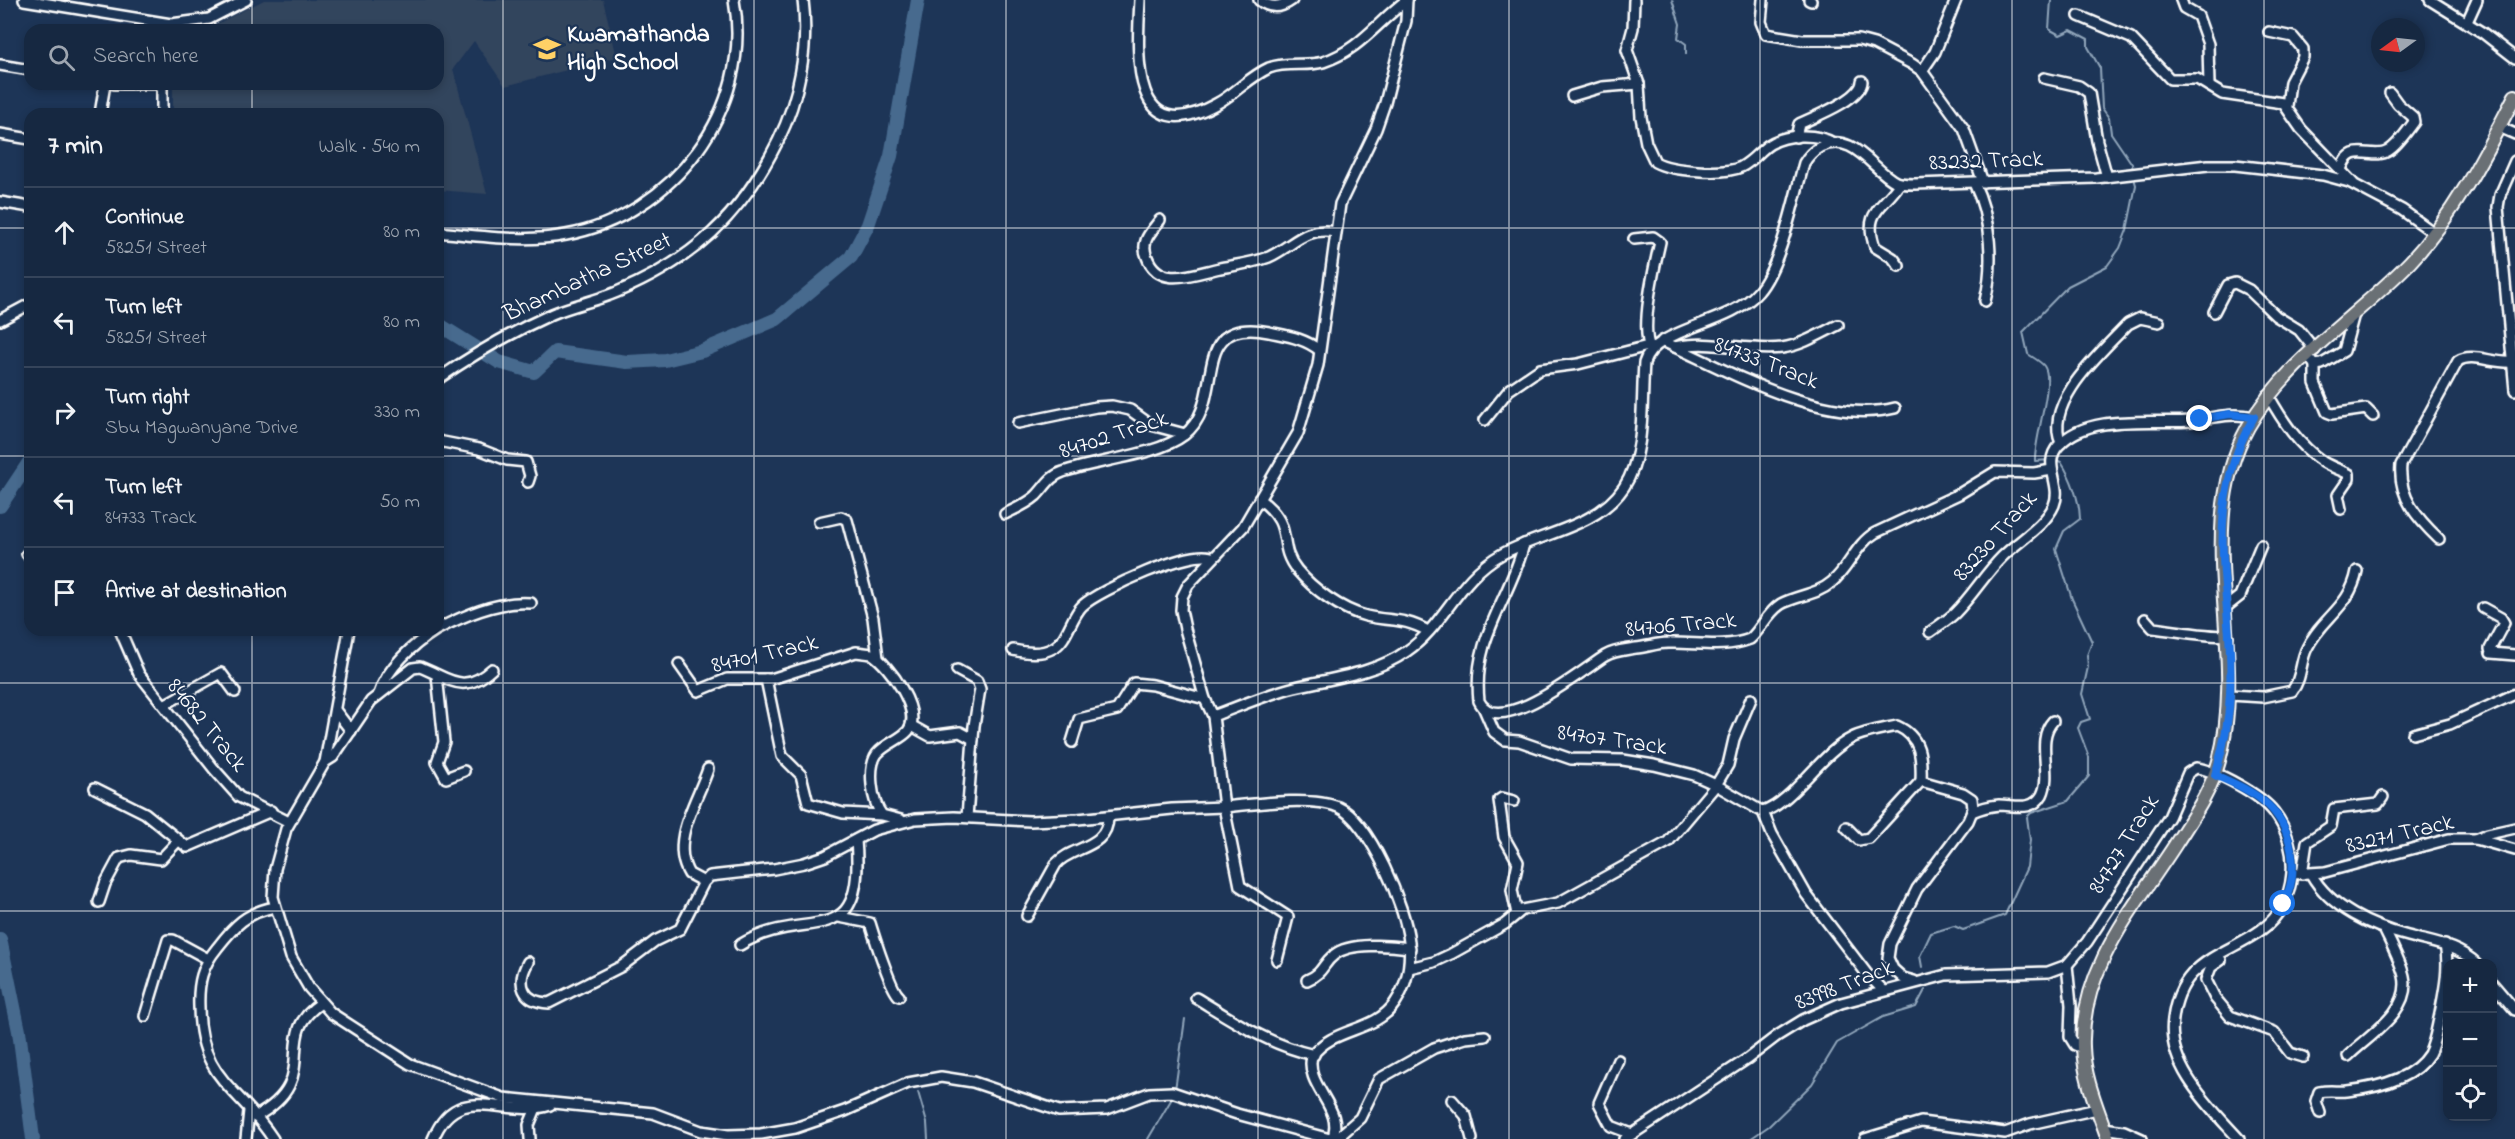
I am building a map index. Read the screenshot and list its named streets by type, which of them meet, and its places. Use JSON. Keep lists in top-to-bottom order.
{
  "streets": {
    "street": [
      "83232 Track",
      "Bhambatha Street",
      "84733 Track",
      "84702 Track",
      "83230 Track",
      "84706 Track",
      "84701 Track",
      "84682 Track",
      "84707 Track",
      "83271 Track",
      "84727 Track",
      "83998 Track"
    ]
  },
  "crossings": [
    ["83230 Track", "84706 Track"],
    ["84706 Track", "84707 Track"],
    ["84727 Track", "83998 Track"]
  ],
  "places": {
    "school or university": ["Kwamathanda High School"]
  },
  "north": "left",
  "page": {
    "search": "Search here",
    "heading": ["7 min", "Walk · 540 m"],
    "list": [
      ["Continue", "58251 Street", "80 m"],
      ["Turn left", "58251 Street", "80 m"],
      ["Turn right", "Sbu Magwanyane Drive", "330 m"],
      ["Turn left", "84733 Track", "50 m"],
      "Arrive at destination"
    ],
    "map_buttons": ["+", "−"]
  }
}
